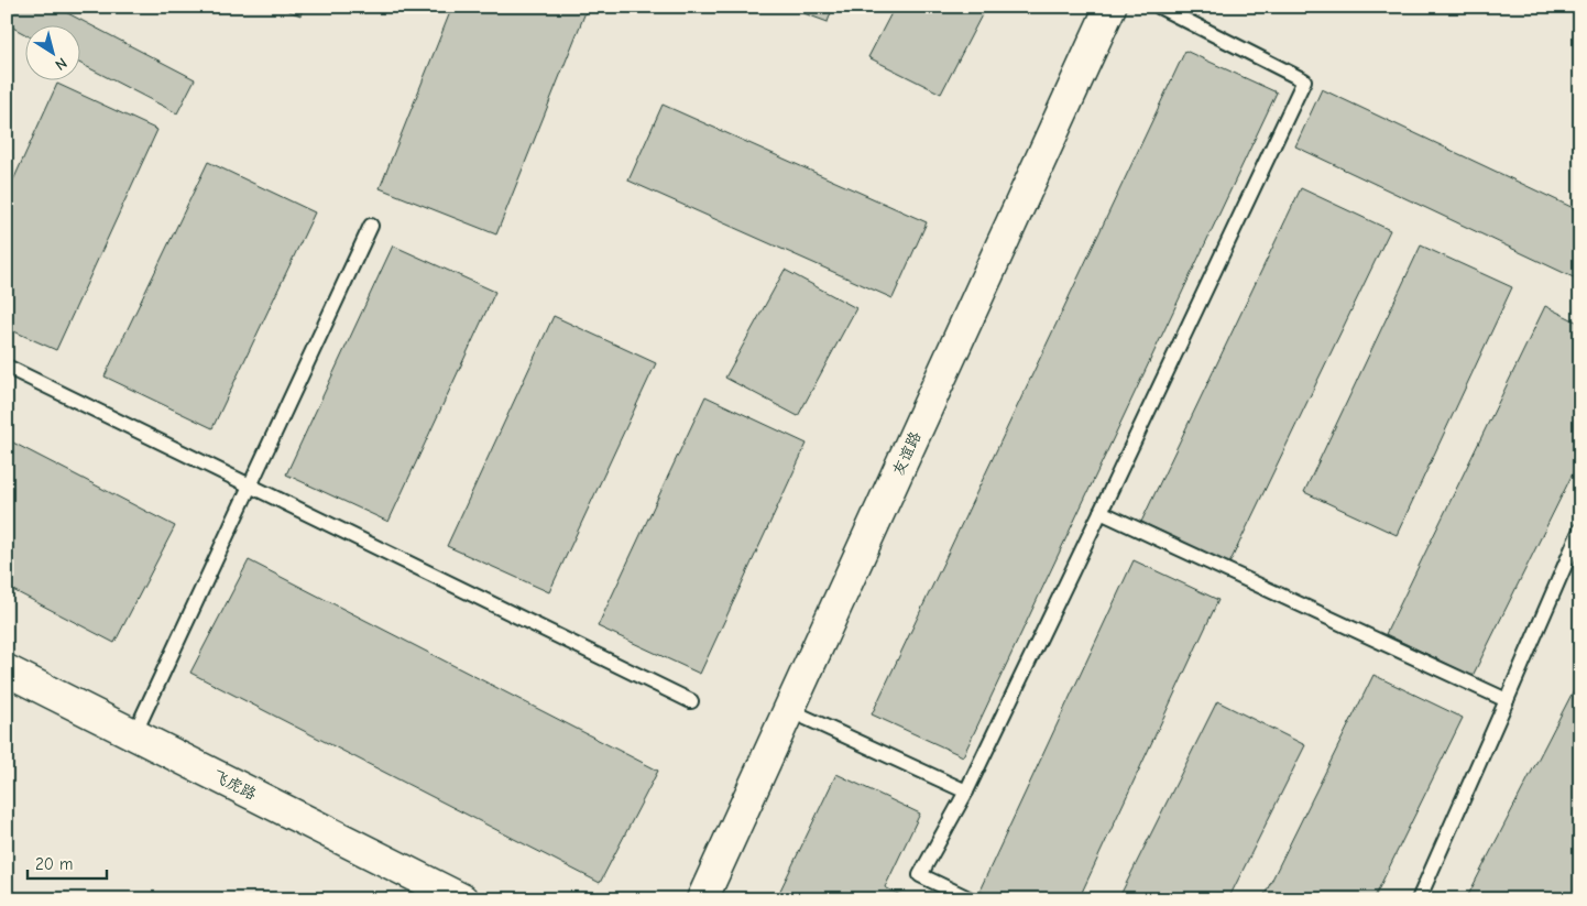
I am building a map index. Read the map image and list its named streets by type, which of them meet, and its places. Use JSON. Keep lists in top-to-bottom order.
{
  "streets": {
    "street": ["友谊路", "飞虎路"]
  },
  "scale_bar": "20 m",
  "north": "bottom right"
}
